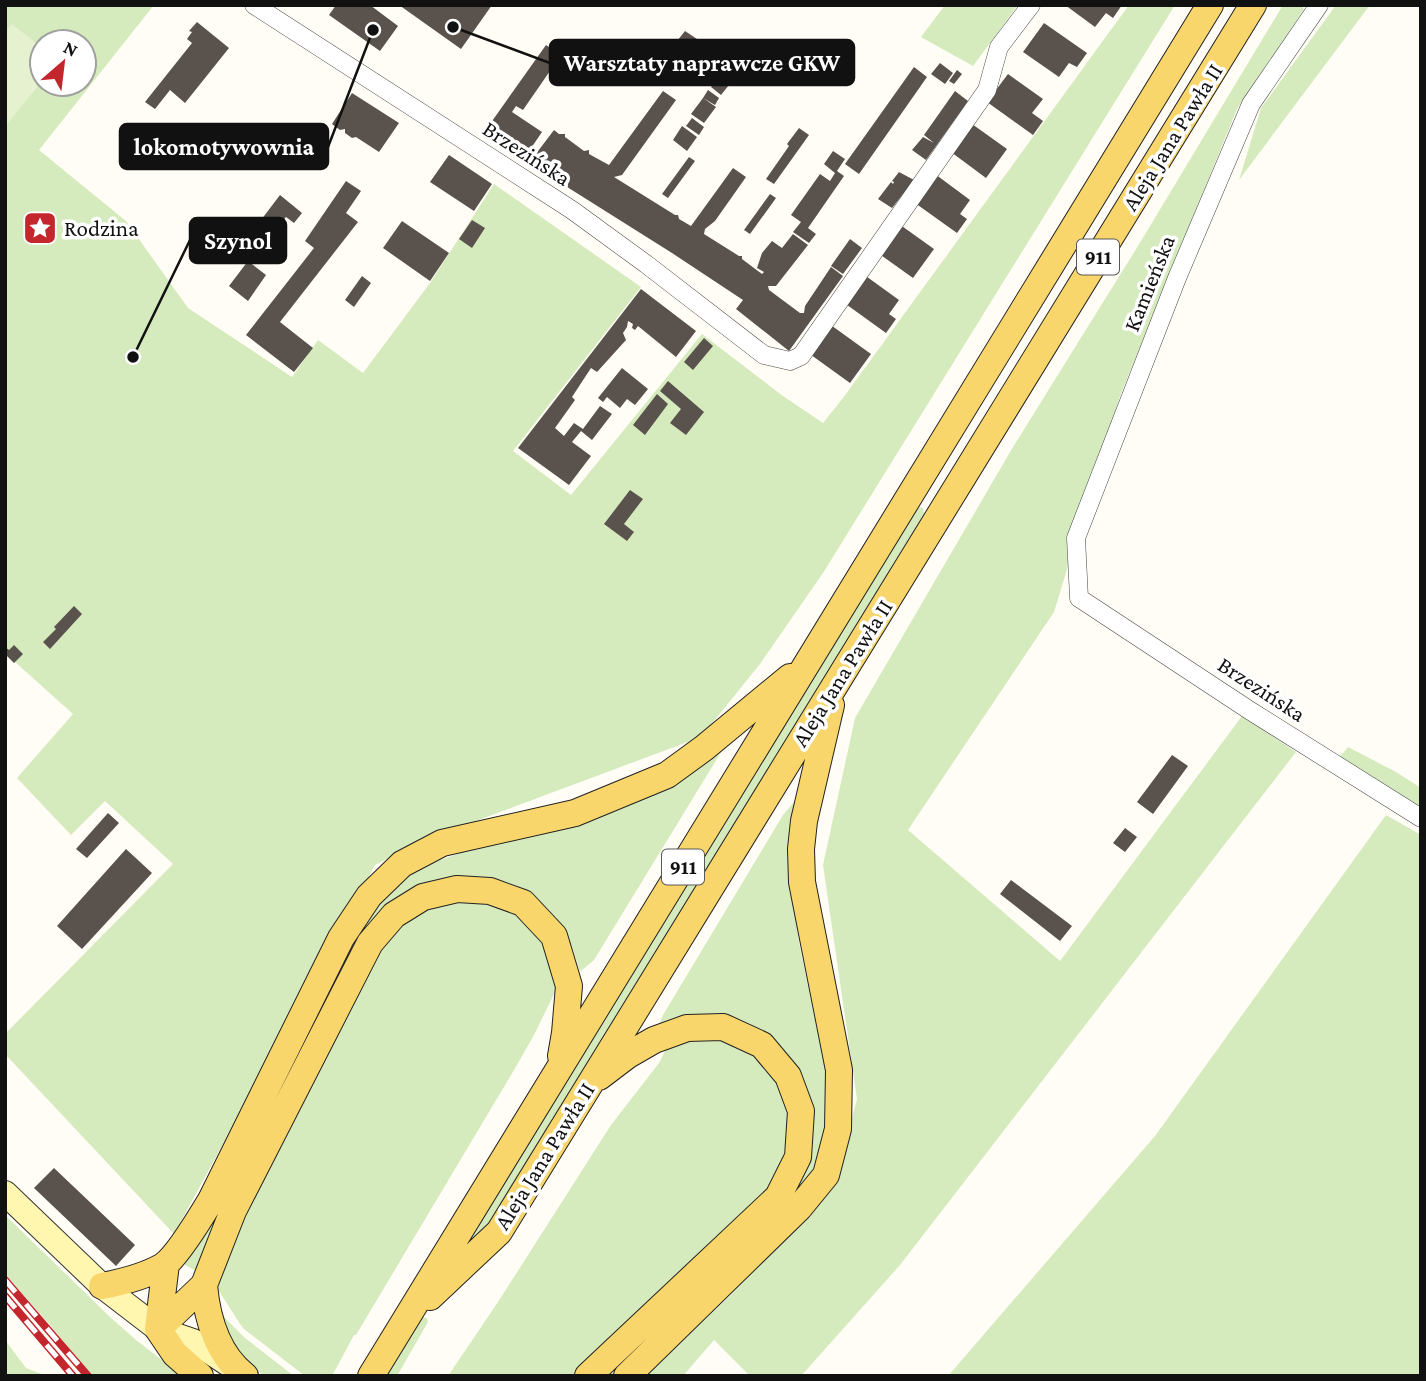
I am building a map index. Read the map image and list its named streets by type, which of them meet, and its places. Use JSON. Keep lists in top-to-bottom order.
{
  "streets": {
    "main road": ["Aleja Jana Pawła II", "911"],
    "street": ["Brzezińska", "Kamieńska"]
  },
  "crossings": [
    ["Brzezińska", "Kamieńska"]
  ],
  "places": {
    "other": ["Warsztaty naprawcze GKW", "lokomotywownia", "Szynol"],
    "place": ["Rodzina"]
  },
  "north": "top right"
}
